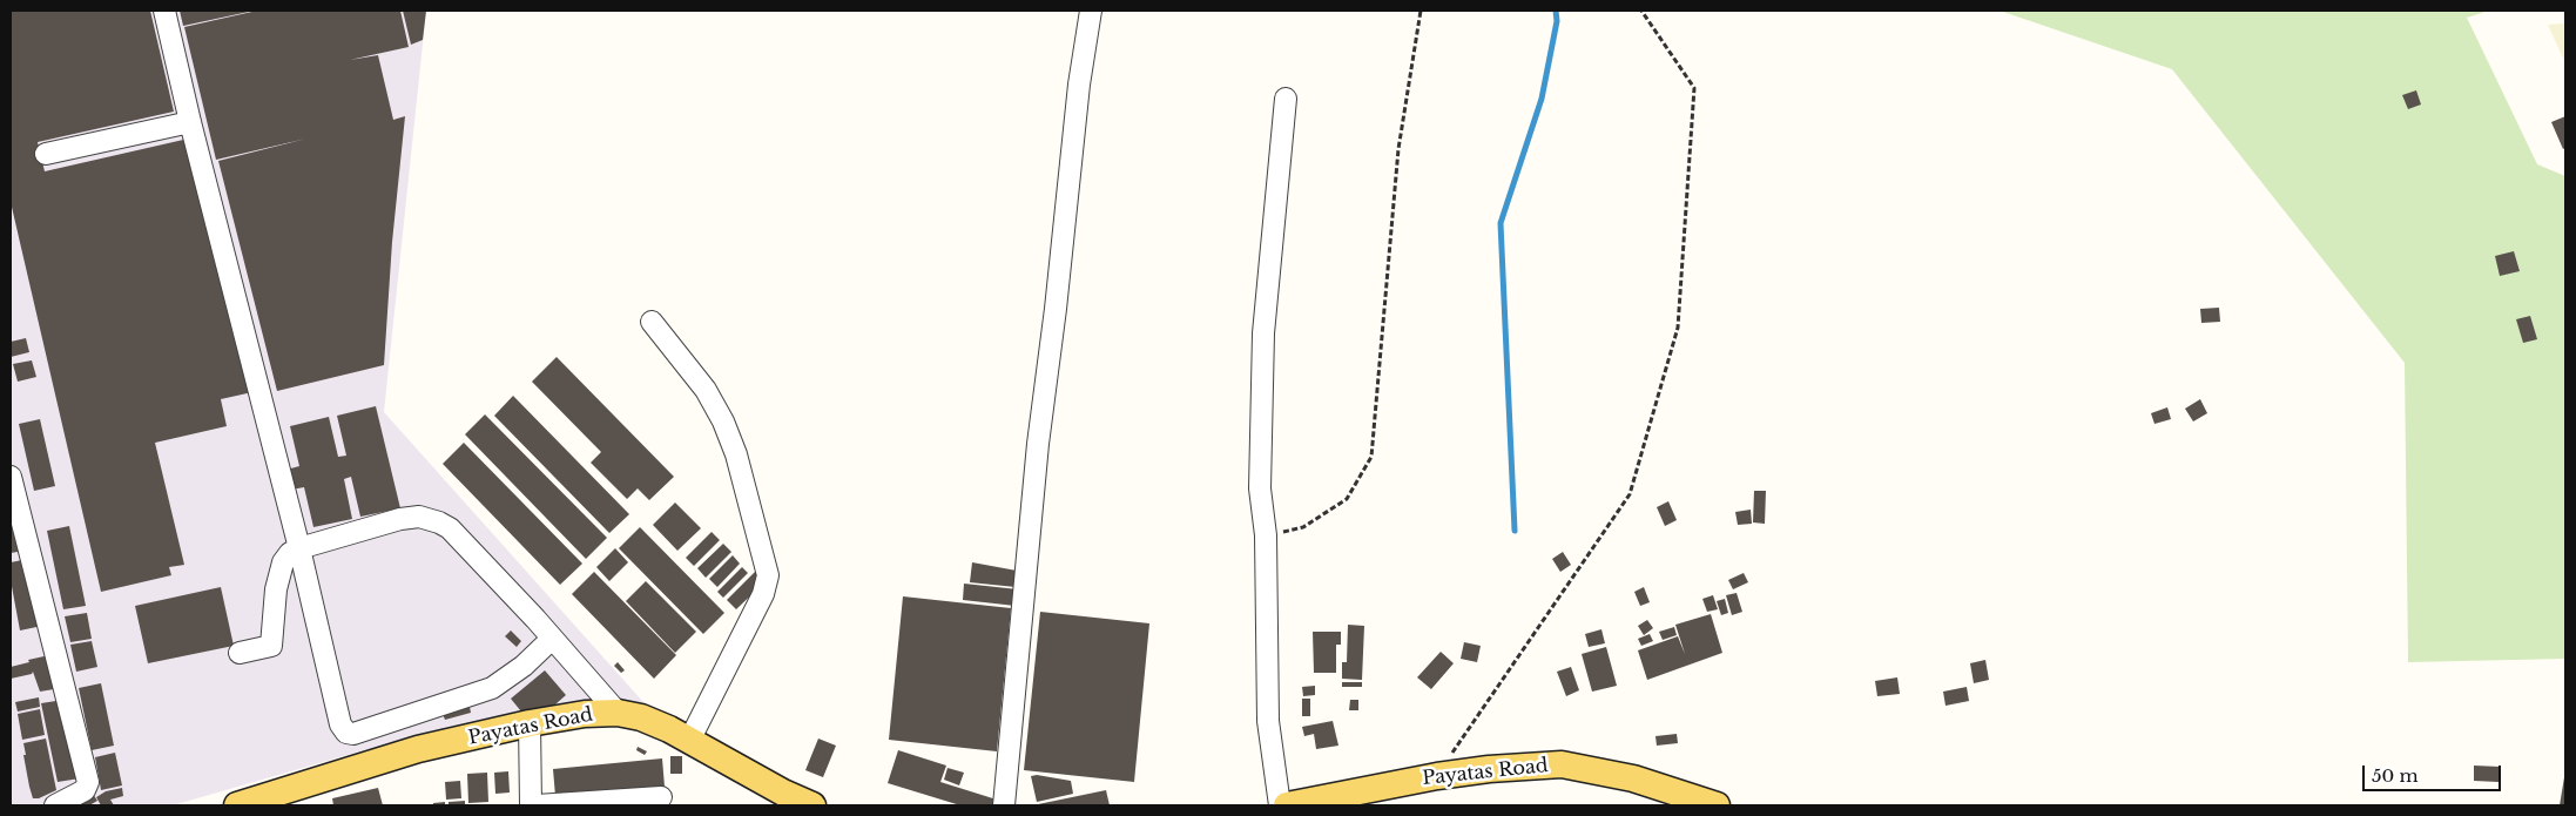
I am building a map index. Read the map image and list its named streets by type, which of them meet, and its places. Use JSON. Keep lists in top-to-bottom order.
{
  "streets": {
    "main road": ["Payatas Road"]
  },
  "scale_bar": "50 m"
}
